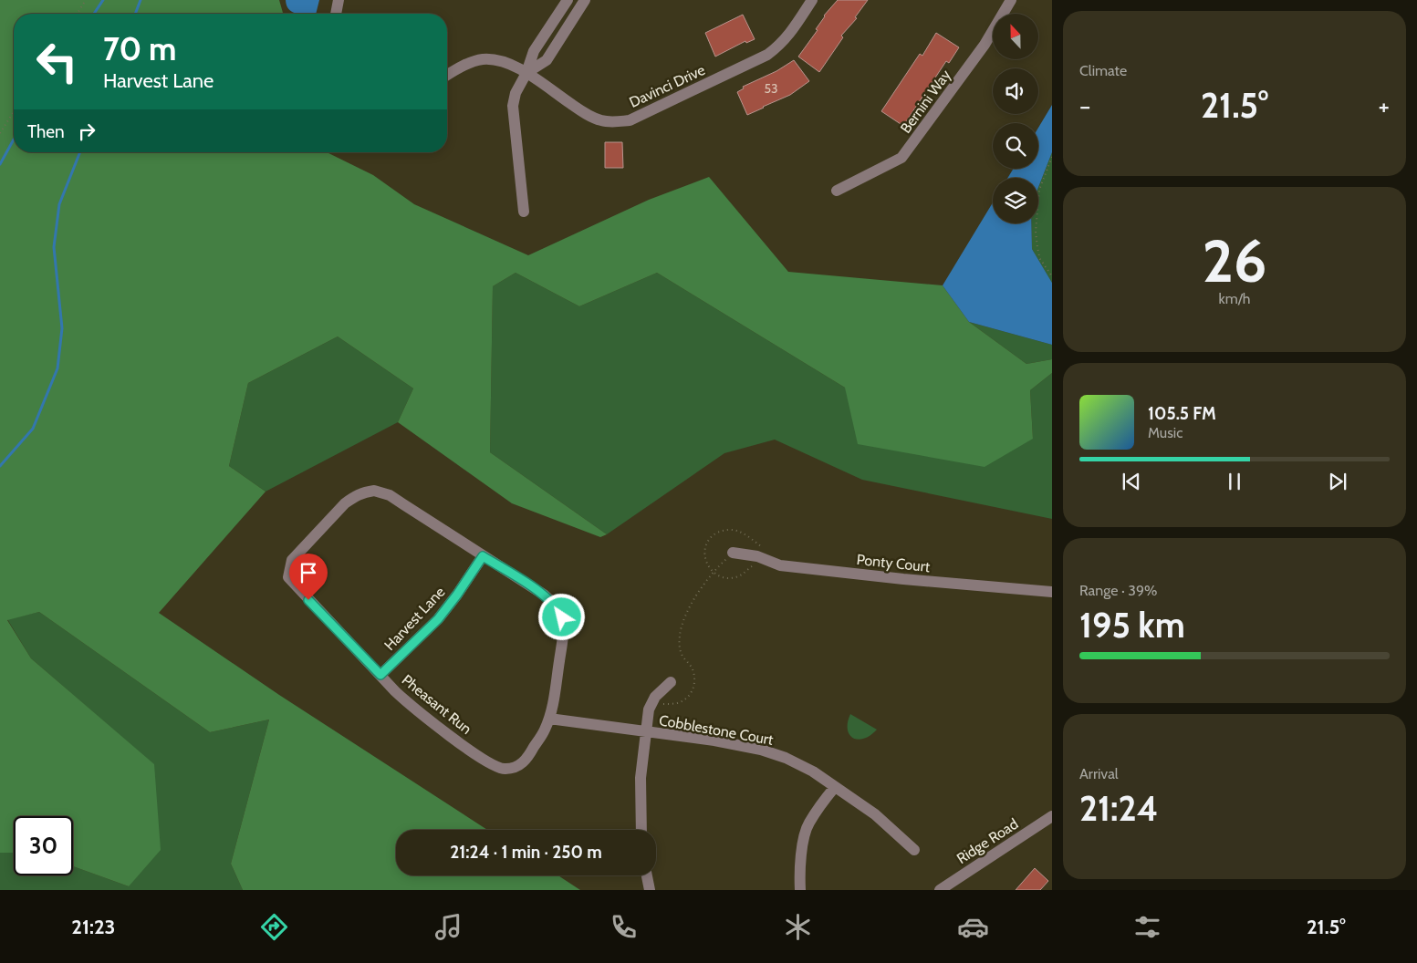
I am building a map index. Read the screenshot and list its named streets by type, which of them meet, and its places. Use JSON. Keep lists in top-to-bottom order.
{
  "streets": {
    "street": [
      "Davinci Drive",
      "Bernini Way",
      "Ponty Court",
      "Harvest Lane",
      "Pheasant Run",
      "Cobblestone Court",
      "Ridge Road"
    ]
  },
  "crossings": [
    ["Harvest Lane", "Pheasant Run"],
    ["Pheasant Run", "Cobblestone Court"]
  ],
  "house_numbers": ["53"],
  "north": "top",
  "page": {
    "tile": [
      "Climate",
      ["26", "km/h"],
      ["Range · 39%", "195 km"],
      ["Arrival", "21:24"]
    ],
    "turn": ["70 m", "Harvest Lane"],
    "heat": ["−", "21.5°", "+"],
    "then": "Then",
    "song": ["105.5 FM", "Music"],
    "limit": "30",
    "trip": "21:24 · 1 min · 250 m",
    "tabs": ["21:23", "21.5°"]
  }
}
